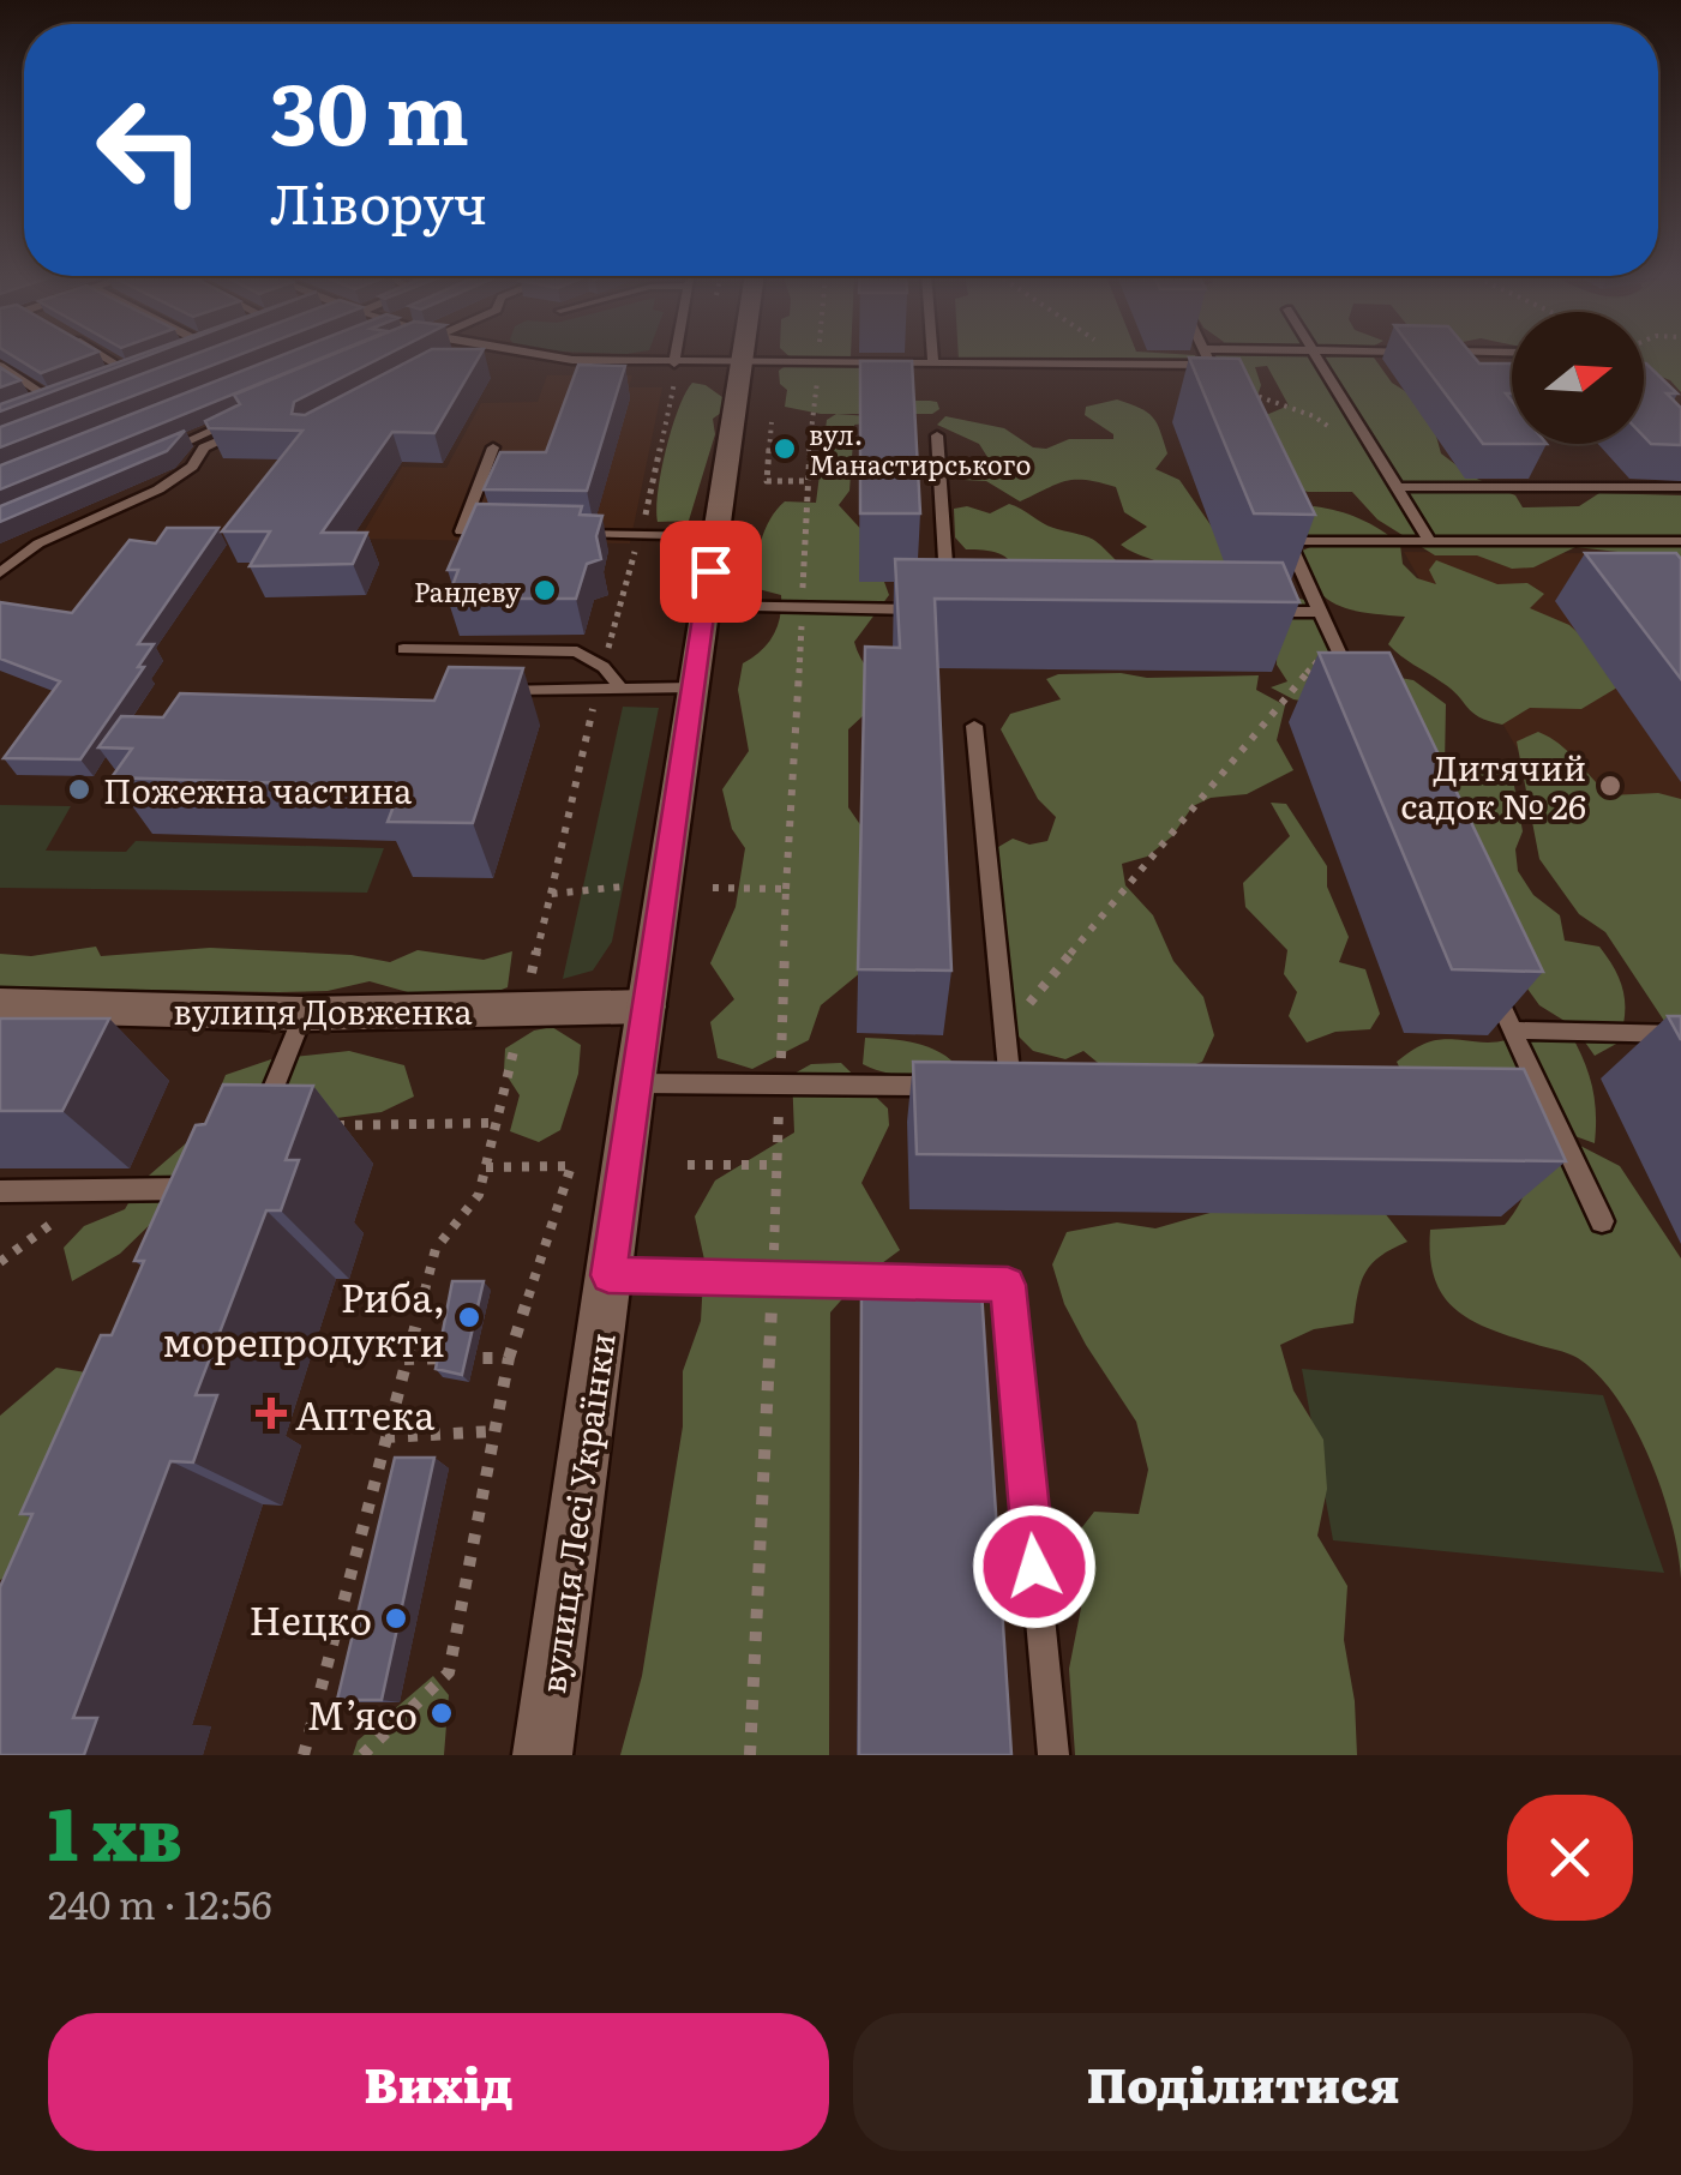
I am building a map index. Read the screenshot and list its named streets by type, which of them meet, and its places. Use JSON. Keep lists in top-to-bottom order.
{
  "streets": {
    "main road": ["вулиця Довженка", "вулиця Лесі Українки"]
  },
  "crossings": [
    ["вулиця Довженка", "вулиця Лесі Українки"]
  ],
  "places": {
    "other": [
      "вул. Манастирського",
      "Рандеву",
      "Дитячий садок № 26",
      "Пожежна частина",
      "Риба, морепродукти",
      "Нецко",
      "Мʼясо"
    ],
    "health": ["Аптека"]
  },
  "north": "right",
  "page": {
    "turn": ["30 m", "Ліворуч"],
    "heading": ["1 хв", "240 m · 12:56"],
    "buttons": ["Вихід", "Поділитися"]
  }
}
